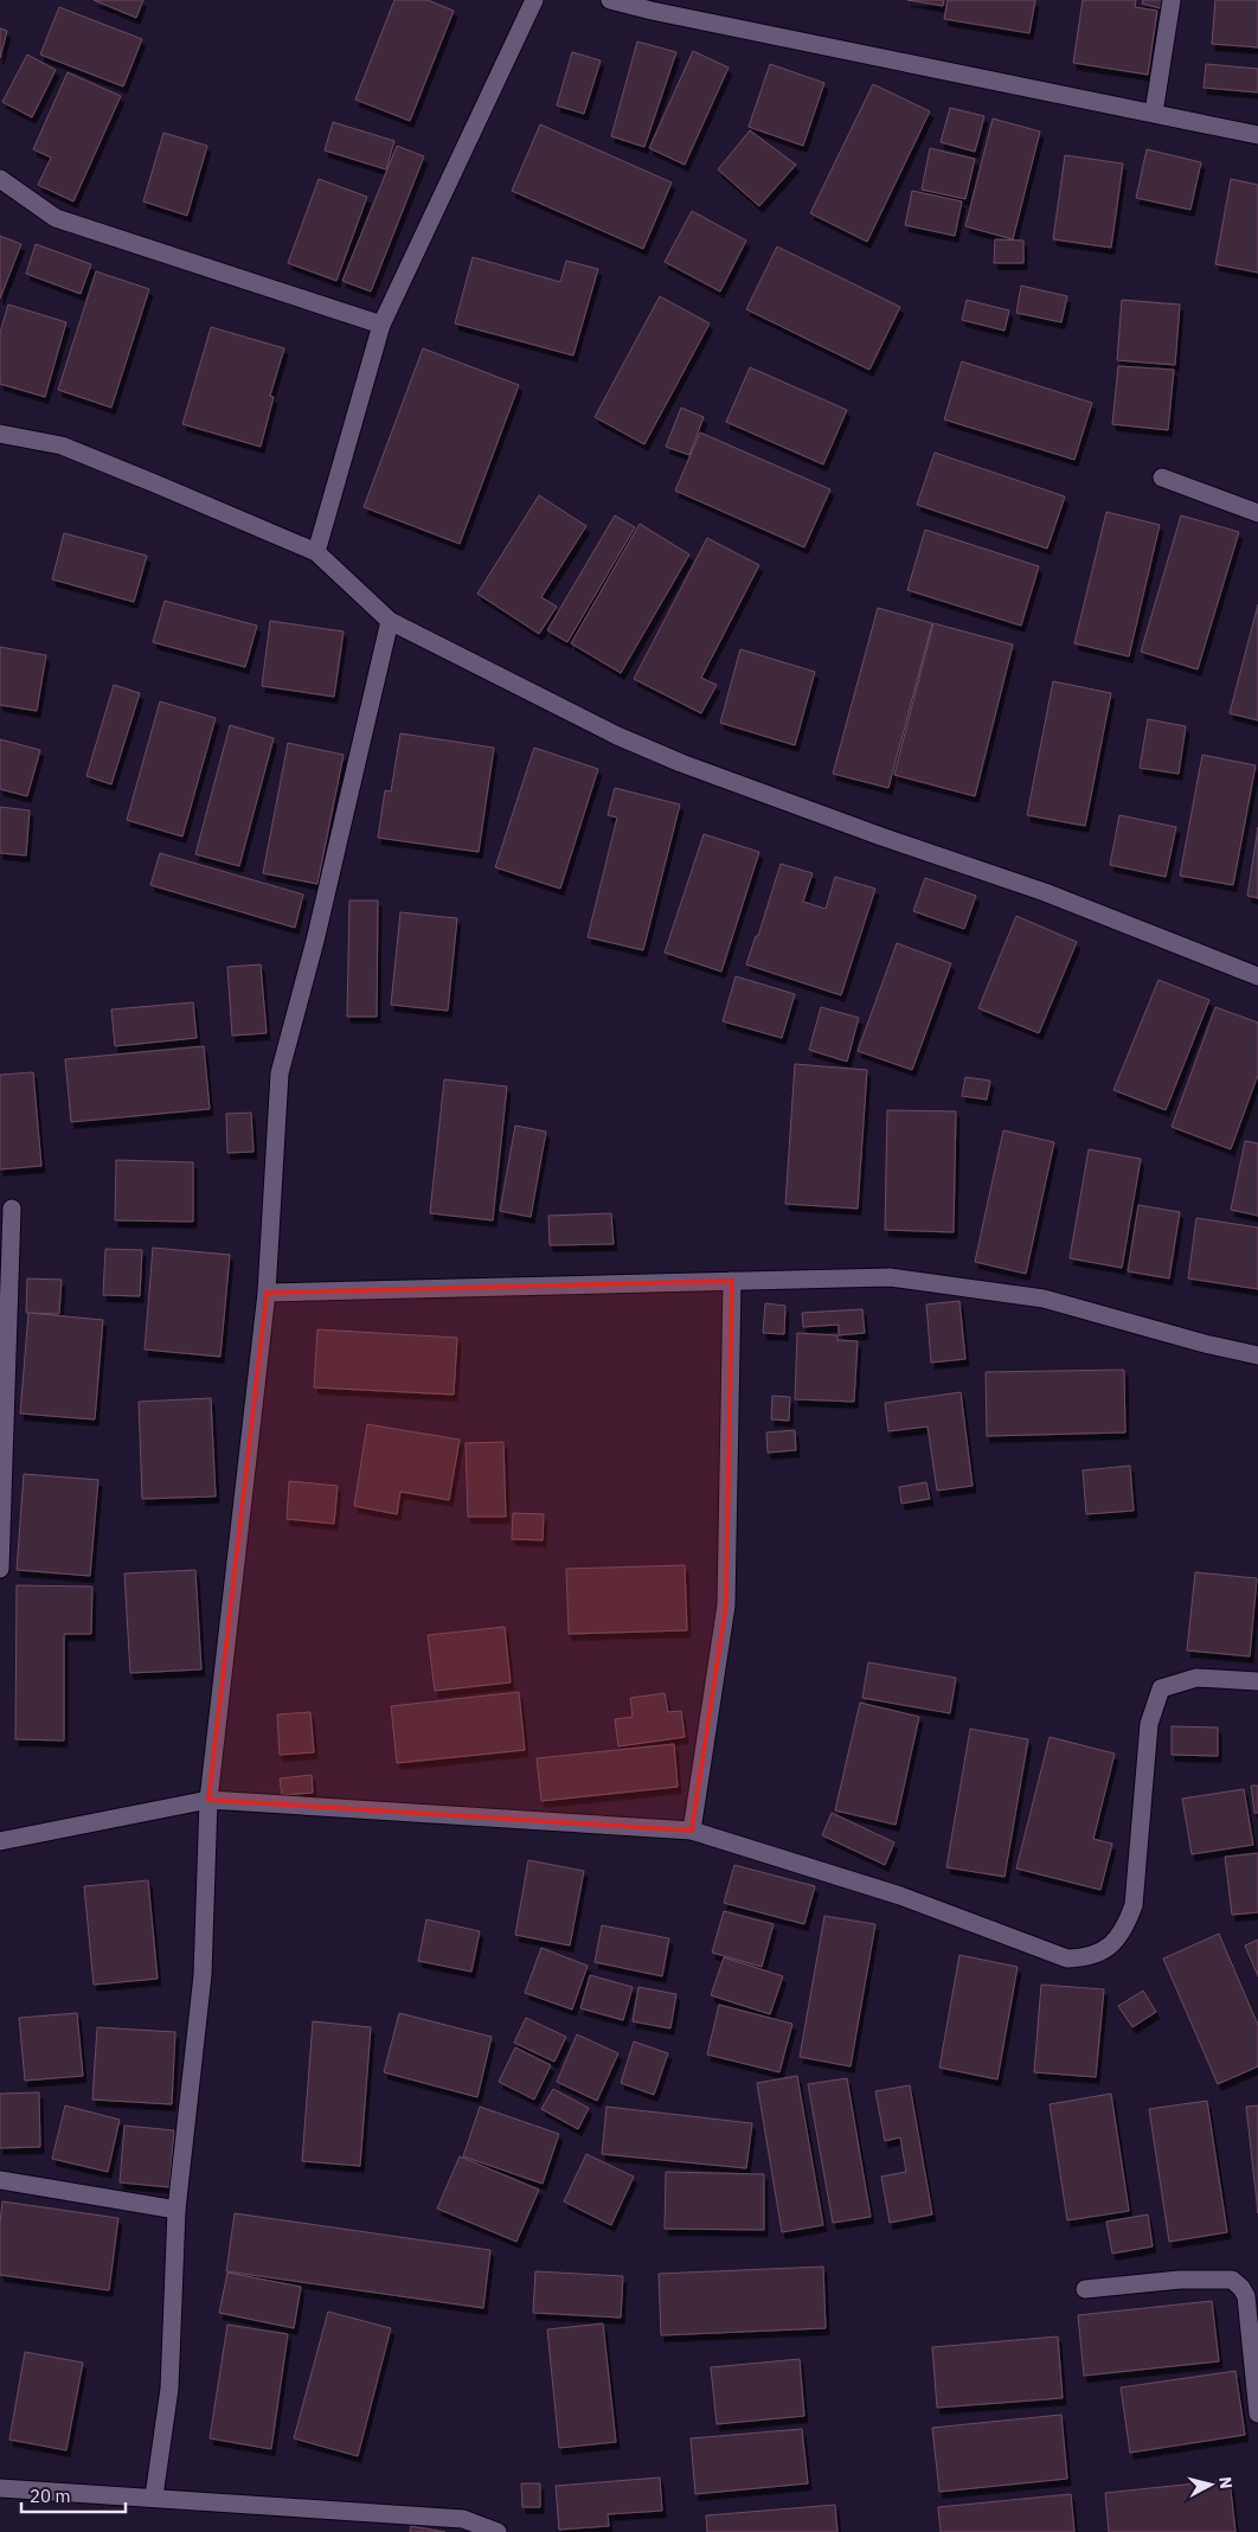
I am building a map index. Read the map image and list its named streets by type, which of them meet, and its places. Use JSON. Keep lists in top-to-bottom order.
{
  "scale_bar": "20 m",
  "north": "right"
}
